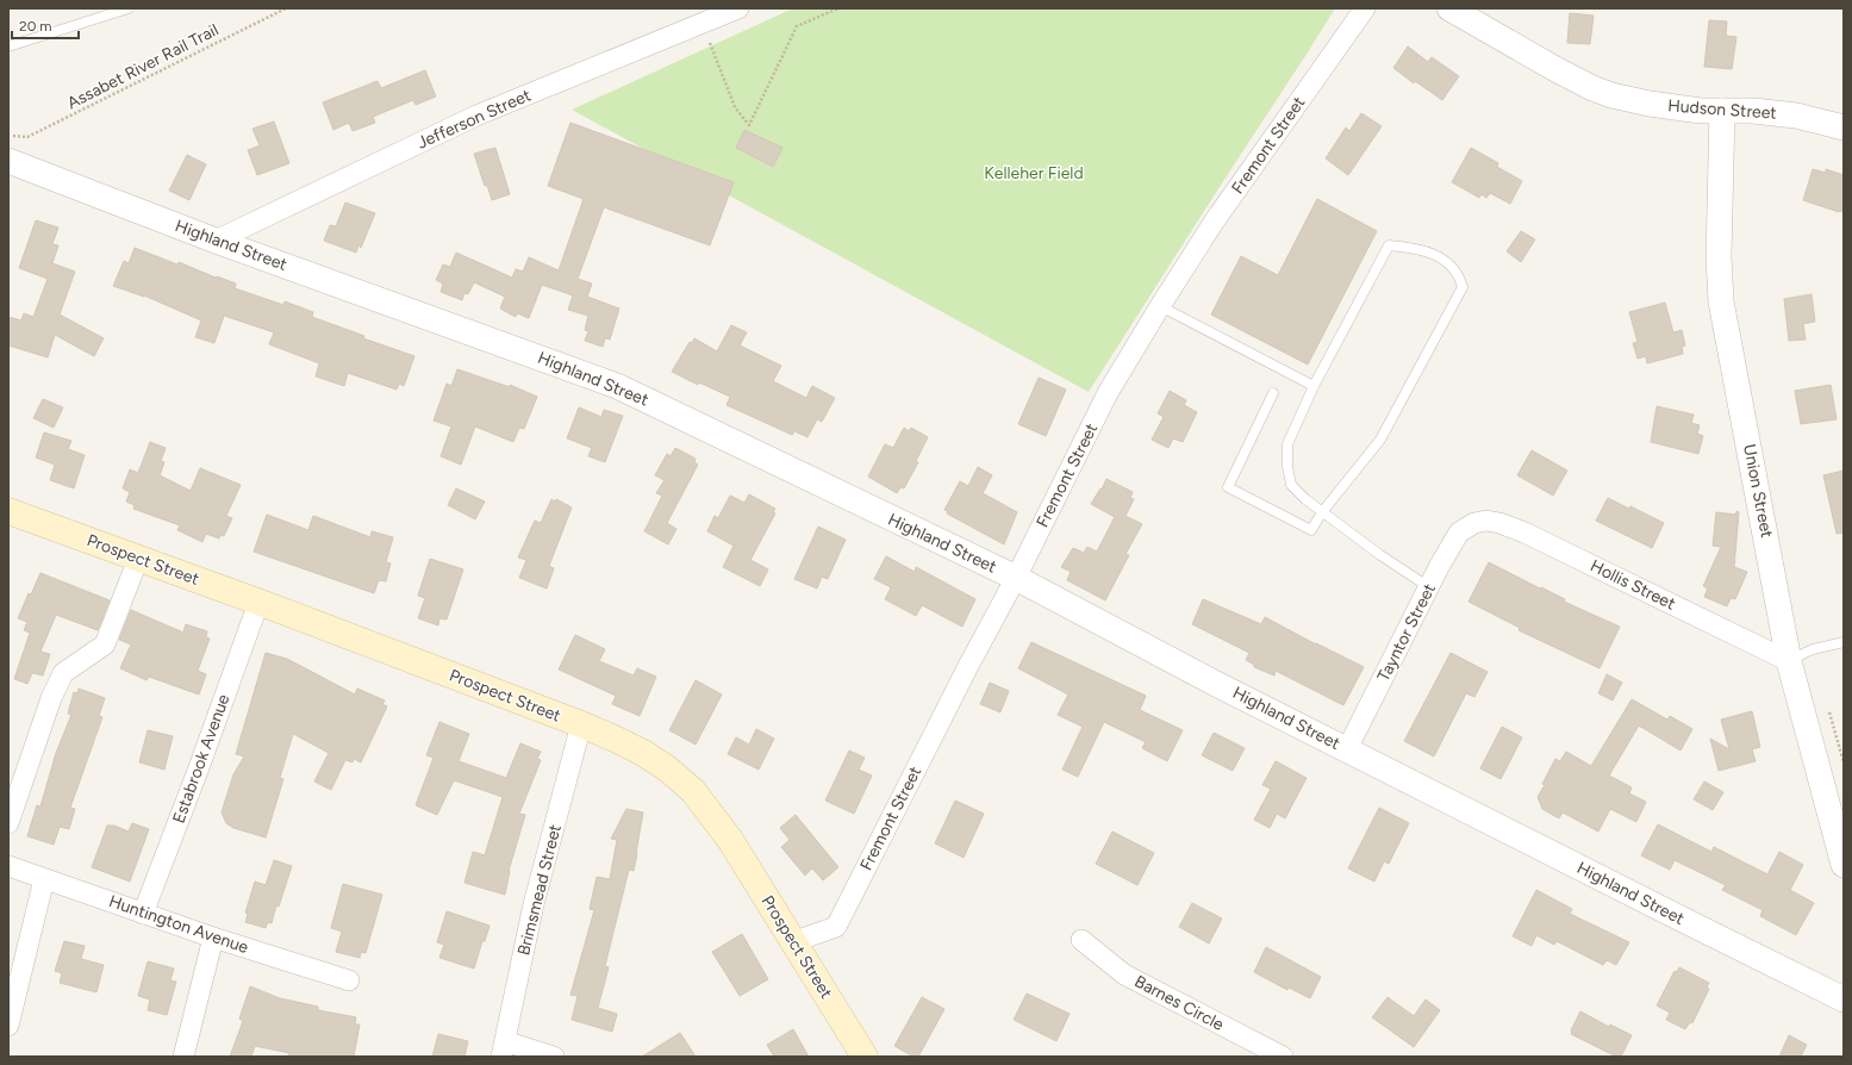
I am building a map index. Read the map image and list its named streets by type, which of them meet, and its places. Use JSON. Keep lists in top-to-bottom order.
{
  "streets": {
    "main road": ["Prospect Street"],
    "street": [
      "Hudson Street",
      "Jefferson Street",
      "Fremont Street",
      "Highland Street",
      "Union Street",
      "Hollis Street",
      "Tayntor Street",
      "Estabrook Avenue",
      "Brimsmead Street",
      "Huntington Avenue",
      "Barnes Circle"
    ],
    "path": ["Assabet River Rail Trail"]
  },
  "crossings": [
    ["Hudson Street", "Union Street"],
    ["Jefferson Street", "Highland Street"],
    ["Fremont Street", "Highland Street"],
    ["Fremont Street", "Prospect Street"],
    ["Highland Street", "Tayntor Street"],
    ["Union Street", "Hollis Street"],
    ["Prospect Street", "Estabrook Avenue"],
    ["Prospect Street", "Brimsmead Street"],
    ["Hollis Street", "Tayntor Street"],
    ["Estabrook Avenue", "Huntington Avenue"]
  ],
  "parks": ["Kelleher Field"],
  "scale_bar": "20 m"
}
